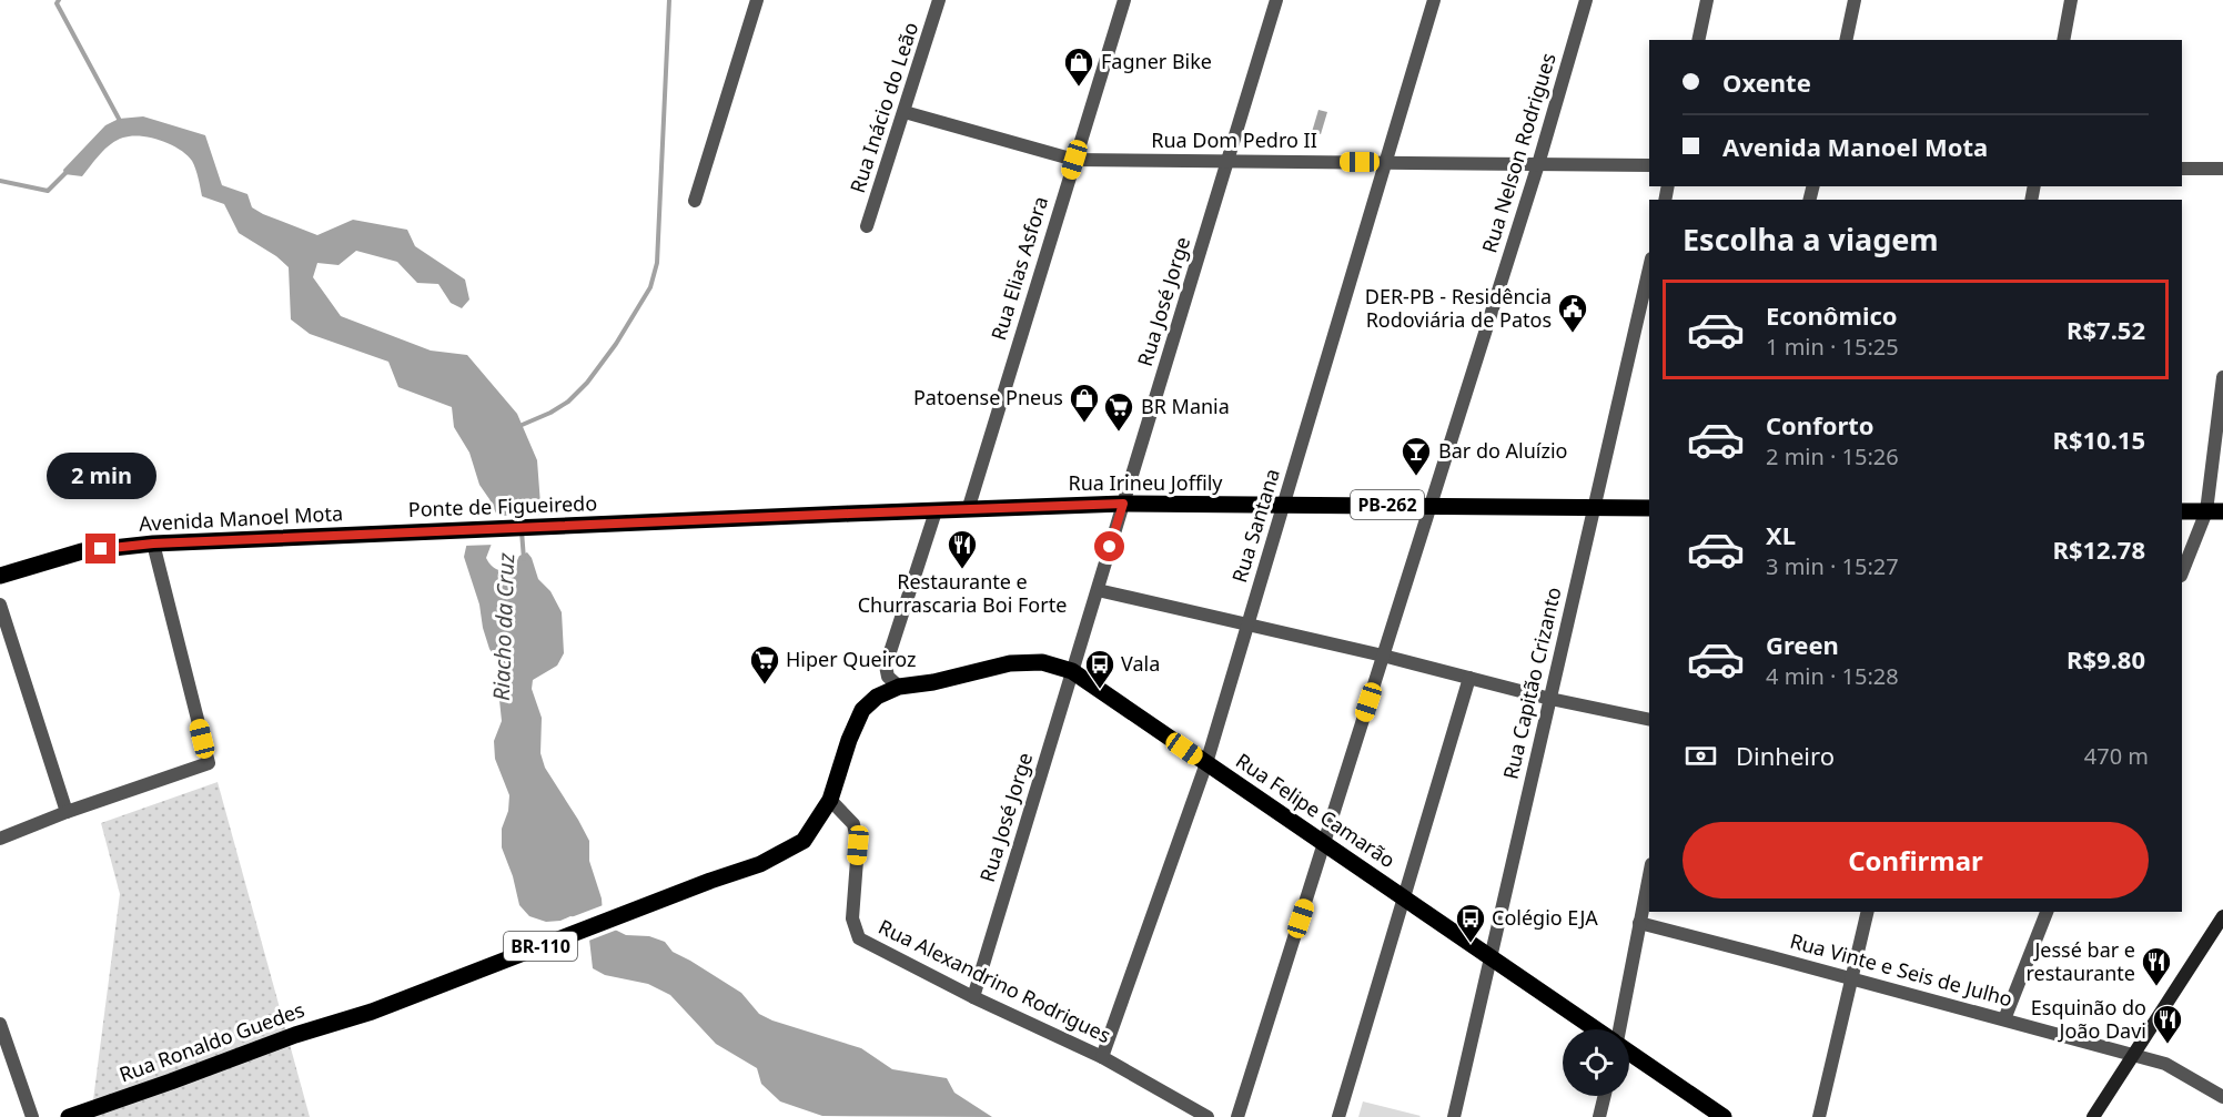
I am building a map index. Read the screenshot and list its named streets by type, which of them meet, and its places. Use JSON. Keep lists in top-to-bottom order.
{
  "streets": {
    "main road": [
      "Rua Irineu Joffily",
      "PB-262",
      "Ponte de Figueiredo",
      "Avenida Manoel Mota",
      "Rua Felipe Camarão",
      "BR-110",
      "Rua Ronaldo Guedes"
    ],
    "street": [
      "Rua Inácio do Leão",
      "Rua Dom Pedro II",
      "Rua Nelson Rodrigues",
      "Rua Elias Asfora",
      "Rua José Jorge",
      "Rua Santana",
      "Rua Capitão Crizanto",
      "Rua Vinte e Seis de Julho",
      "Rua Alexandrino Rodrigues"
    ]
  },
  "crossings": [
    ["Rua Inácio do Leão", "Rua Dom Pedro II"],
    ["Rua Dom Pedro II", "Rua Nelson Rodrigues"],
    ["Rua Dom Pedro II", "Rua Elias Asfora"],
    ["Rua Dom Pedro II", "Rua José Jorge"],
    ["Rua Dom Pedro II", "Rua Santana"],
    ["Rua Nelson Rodrigues", "Rua Irineu Joffily"],
    ["Rua Nelson Rodrigues", "Rua Felipe Camarão"],
    ["Rua Elias Asfora", "Rua Irineu Joffily"],
    ["Rua José Jorge", "Rua Irineu Joffily"],
    ["Rua José Jorge", "Rua Felipe Camarão"],
    ["Rua José Jorge", "Rua Alexandrino Rodrigues"],
    ["Rua Irineu Joffily", "Ponte de Figueiredo"],
    ["Rua Irineu Joffily", "Rua Santana"],
    ["Rua Irineu Joffily", "Rua Capitão Crizanto"],
    ["Ponte de Figueiredo", "Avenida Manoel Mota"],
    ["Rua Santana", "Rua Felipe Camarão"],
    ["Rua Santana", "Rua Alexandrino Rodrigues"],
    ["Rua Capitão Crizanto", "Rua Felipe Camarão"],
    ["Rua Felipe Camarão", "BR-110"],
    ["BR-110", "Rua Alexandrino Rodrigues"],
    ["BR-110", "Rua Ronaldo Guedes"],
    ["Rua Alexandrino Rodrigues", "Rua Ronaldo Guedes"]
  ],
  "water": ["Riacho da Cruz"],
  "places": {
    "shop": ["Fagner Bike", "Patoense Pneus"],
    "public building": ["DER-PB - Residência Rodoviária de Patos"],
    "supermarket": ["BR Mania", "Hiper Queiroz"],
    "bar": ["Bar do Aluízio"],
    "restaurant": ["Restaurante e Churrascaria Boi Forte", "Jessé bar e restaurante", "Esquinão do João Davi"],
    "bus stop": ["Vala", "Colégio EJA"]
  },
  "page": {
    "banner": ["Oxente", "Avenida Manoel Mota"],
    "heading": "Escolha a viagem",
    "list": [
      {
        "name": "Econômico",
        "note": "1 min · 15:25",
        "value": "R$7.52"
      },
      {
        "name": "Conforto",
        "note": "2 min · 15:26",
        "value": "R$10.15"
      },
      {
        "name": "XL",
        "note": "3 min · 15:27",
        "value": "R$12.78"
      },
      {
        "name": "Green",
        "note": "4 min · 15:28",
        "value": "R$9.80"
      }
    ],
    "bubble": "2 min",
    "pay": ["Dinheiro", "470 m"],
    "buttons": "Confirmar"
  }
}
